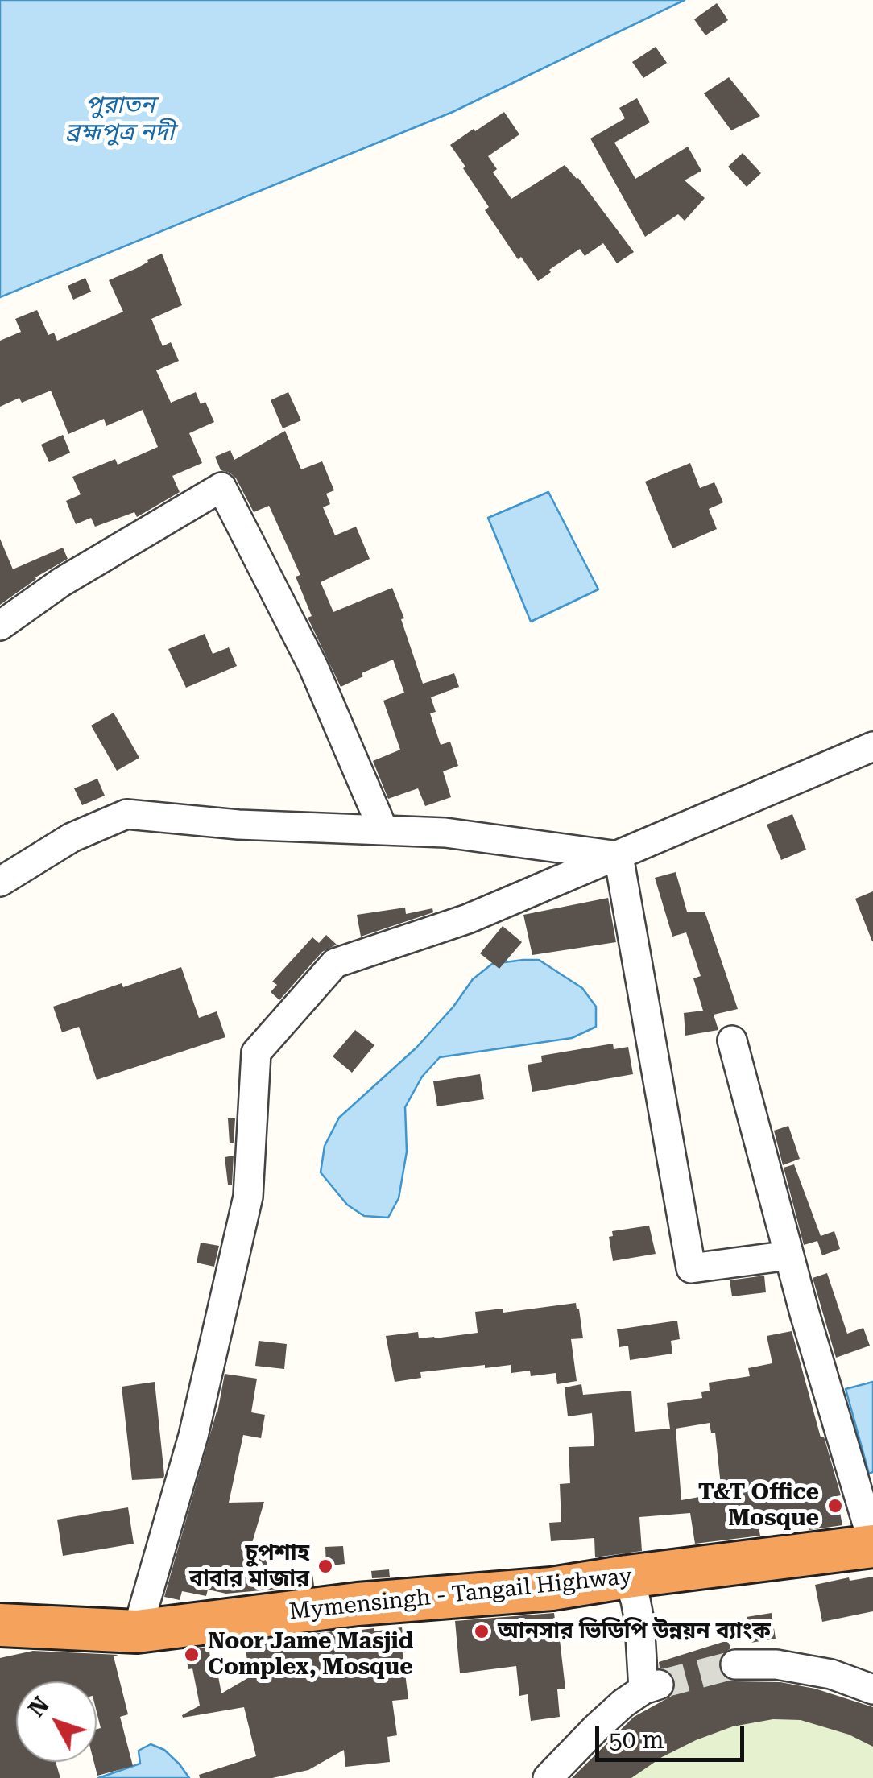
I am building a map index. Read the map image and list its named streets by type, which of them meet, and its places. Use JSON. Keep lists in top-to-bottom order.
{
  "streets": {
    "highway": ["Mymensingh - Tangail Highway"]
  },
  "water": ["পুরাতন ব্রহ্মপুত্র নদী"],
  "places": [
    "T&T Office Mosque",
    "চুপশাহ বাবার মাজার",
    "আনসার ভিডিপি উন্নয়ন ব্যাংক",
    "Noor Jame Masjid Complex, Mosque"
  ],
  "scale_bar": "50 m",
  "north": "top left"
}
